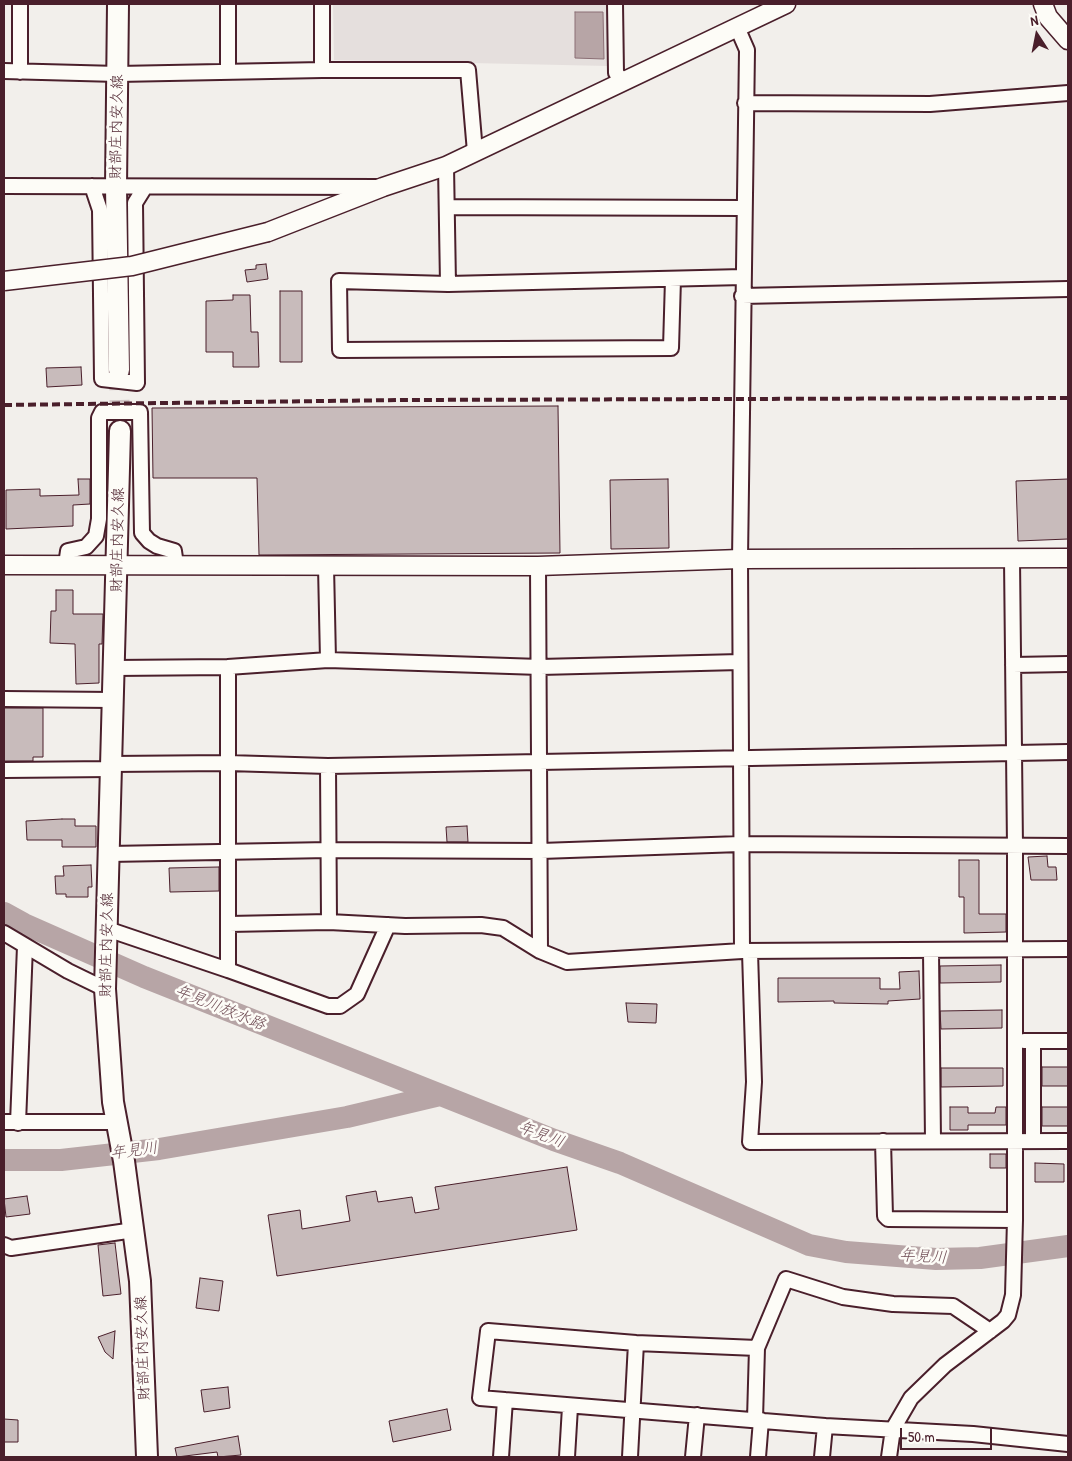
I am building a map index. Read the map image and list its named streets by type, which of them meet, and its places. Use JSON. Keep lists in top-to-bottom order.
{
  "streets": {
    "main road": ["財部庄内安久線"]
  },
  "water": ["年見川放水路", "年見川"],
  "scale_bar": "50 m",
  "north": "top"
}
